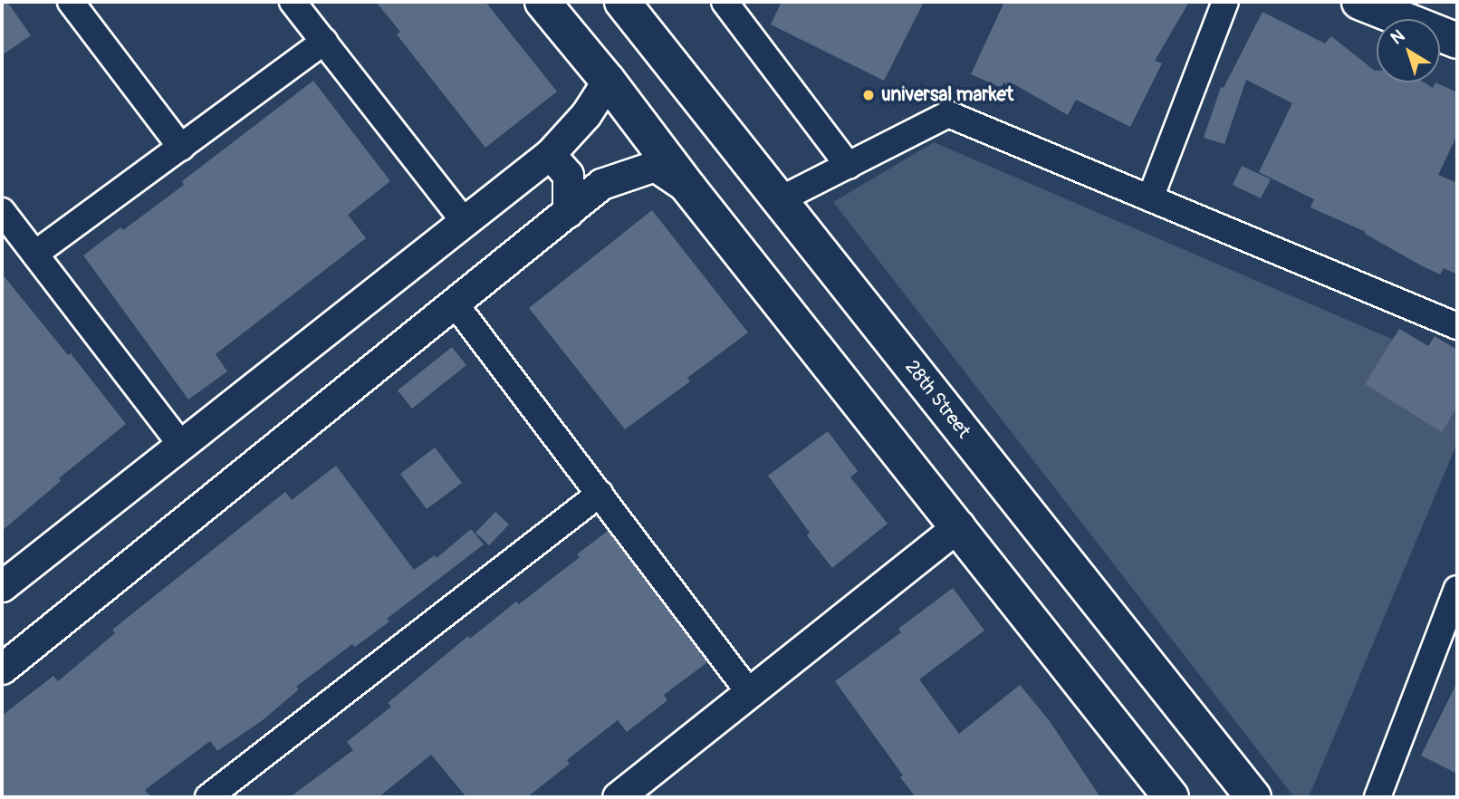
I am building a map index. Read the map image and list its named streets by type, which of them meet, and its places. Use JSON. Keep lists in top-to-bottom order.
{
  "streets": {
    "main road": ["28th Street"]
  },
  "places": ["universal market"],
  "north": "top left"
}
